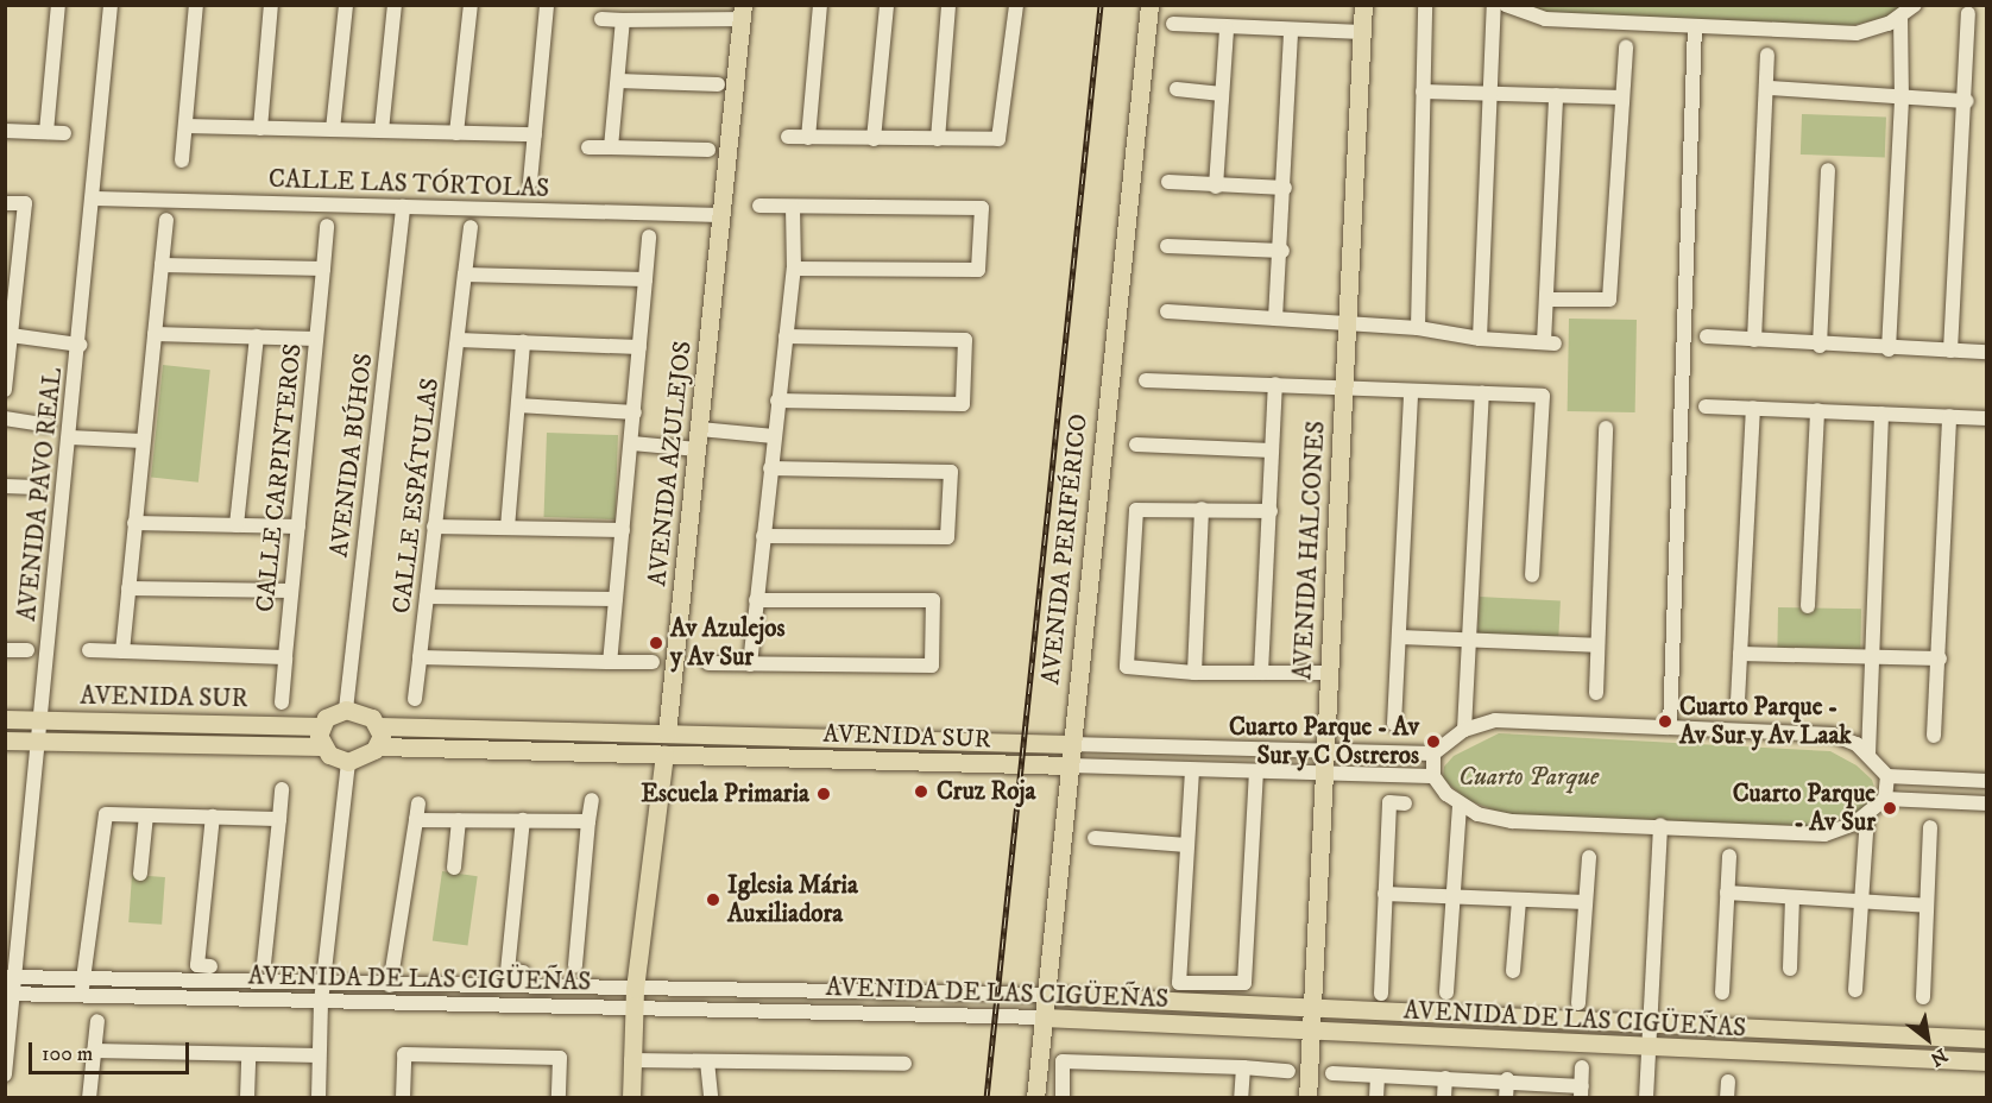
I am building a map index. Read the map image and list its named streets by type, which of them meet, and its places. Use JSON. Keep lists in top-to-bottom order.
{
  "streets": {
    "main road": [
      "AVENIDA AZULEJOS",
      "AVENIDA PERIFÉRICO",
      "AVENIDA HALCONES",
      "AVENIDA SUR",
      "AVENIDA DE LAS CIGÜEÑAS"
    ],
    "street": [
      "CALLE LAS TÓRTOLAS",
      "AVENIDA BÚHOS",
      "CALLE CARPINTEROS",
      "AVENIDA PAVO REAL",
      "CALLE ESPÁTULAS"
    ]
  },
  "crossings": [
    ["CALLE LAS TÓRTOLAS", "AVENIDA BÚHOS"],
    ["CALLE LAS TÓRTOLAS", "AVENIDA AZULEJOS"],
    ["CALLE LAS TÓRTOLAS", "AVENIDA PAVO REAL"],
    ["AVENIDA BÚHOS", "AVENIDA SUR"],
    ["AVENIDA AZULEJOS", "AVENIDA SUR"],
    ["AVENIDA AZULEJOS", "AVENIDA DE LAS CIGÜEÑAS"],
    ["AVENIDA PAVO REAL", "AVENIDA SUR"],
    ["AVENIDA PAVO REAL", "AVENIDA DE LAS CIGÜEÑAS"],
    ["AVENIDA PERIFÉRICO", "AVENIDA SUR"],
    ["AVENIDA PERIFÉRICO", "AVENIDA DE LAS CIGÜEÑAS"],
    ["AVENIDA HALCONES", "AVENIDA SUR"],
    ["AVENIDA HALCONES", "AVENIDA DE LAS CIGÜEÑAS"]
  ],
  "parks": ["Cuarto Parque"],
  "places": [
    "Av Azulejos y Av Sur",
    "Cuarto Parque - Av Sur y Av Laak",
    "Cuarto Parque - Av Sur y C Ostreros",
    "Cruz Roja",
    "Escuela Primaria",
    "Cuarto Parque - Av Sur",
    "Iglesia Mária Auxiliadora"
  ],
  "scale_bar": "100 m",
  "north": "bottom right"
}
